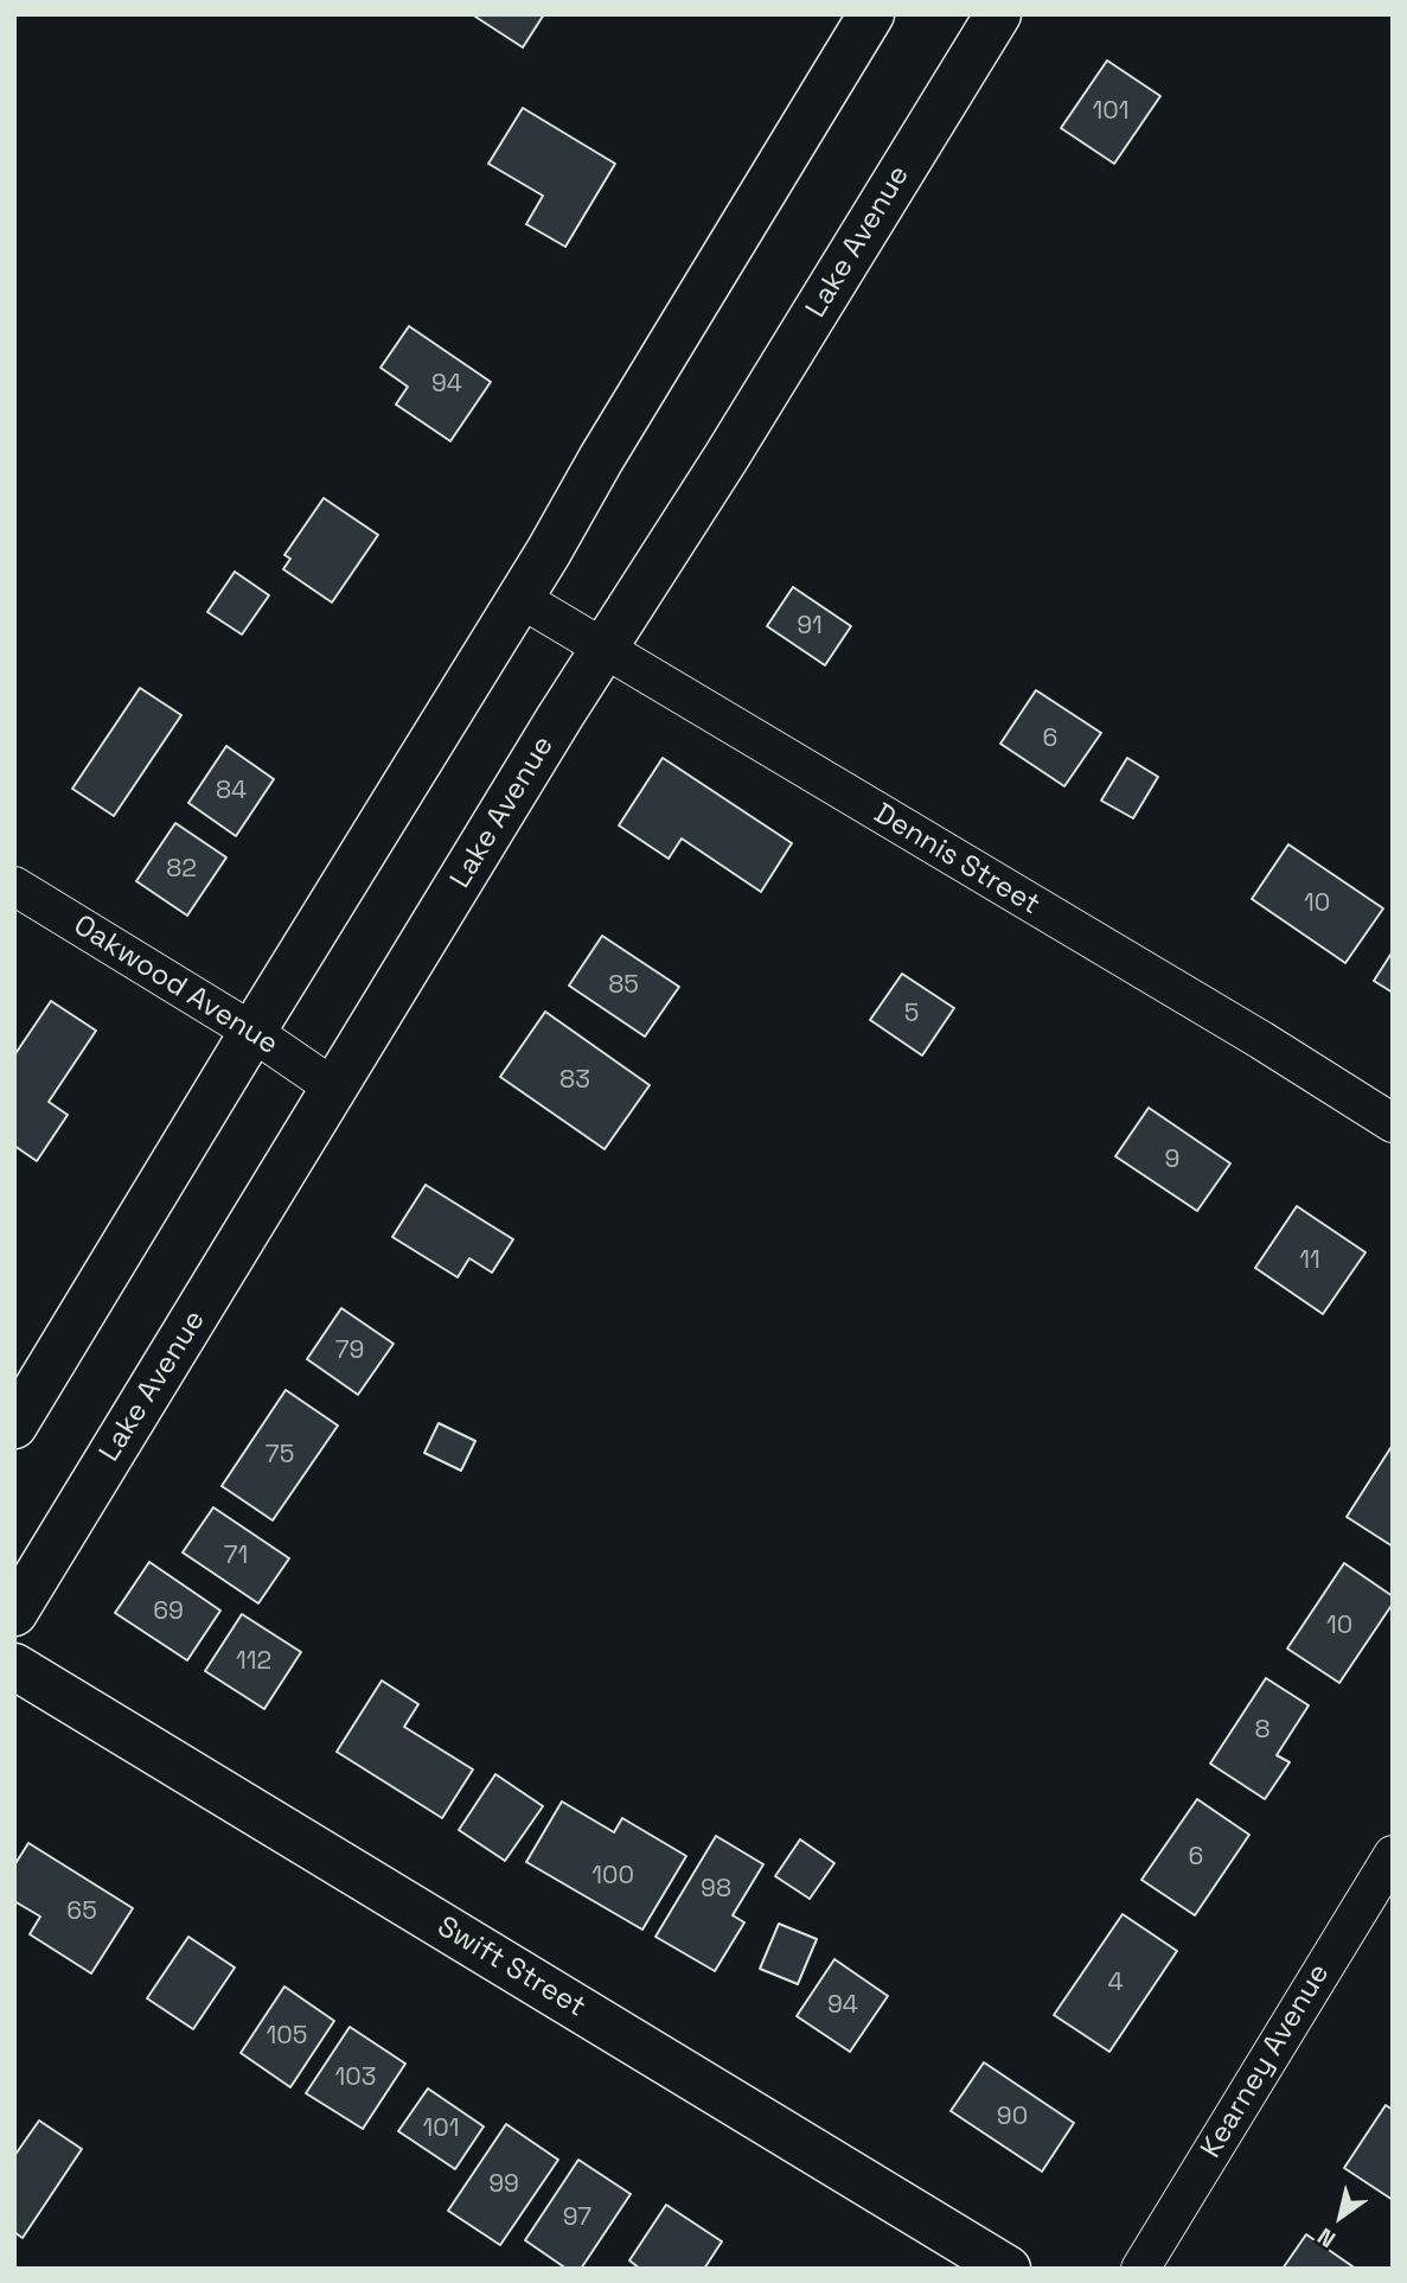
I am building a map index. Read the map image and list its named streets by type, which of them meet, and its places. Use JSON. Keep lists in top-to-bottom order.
{
  "streets": {
    "main road": ["Lake Avenue", "Swift Street"],
    "street": ["Dennis Street", "Oakwood Avenue", "Kearney Avenue"]
  },
  "crossings": [
    ["Lake Avenue", "Dennis Street"],
    ["Lake Avenue", "Oakwood Avenue"]
  ],
  "house_numbers": [
    "101",
    "94",
    "91",
    "6",
    "84",
    "82",
    "10",
    "85",
    "5",
    "83",
    "9",
    "11",
    "79",
    "75",
    "71",
    "69",
    "10",
    "112",
    "8",
    "6",
    "100",
    "98",
    "65",
    "4",
    "94",
    "105",
    "103",
    "90",
    "101",
    "99",
    "97"
  ],
  "north": "bottom left"
}
